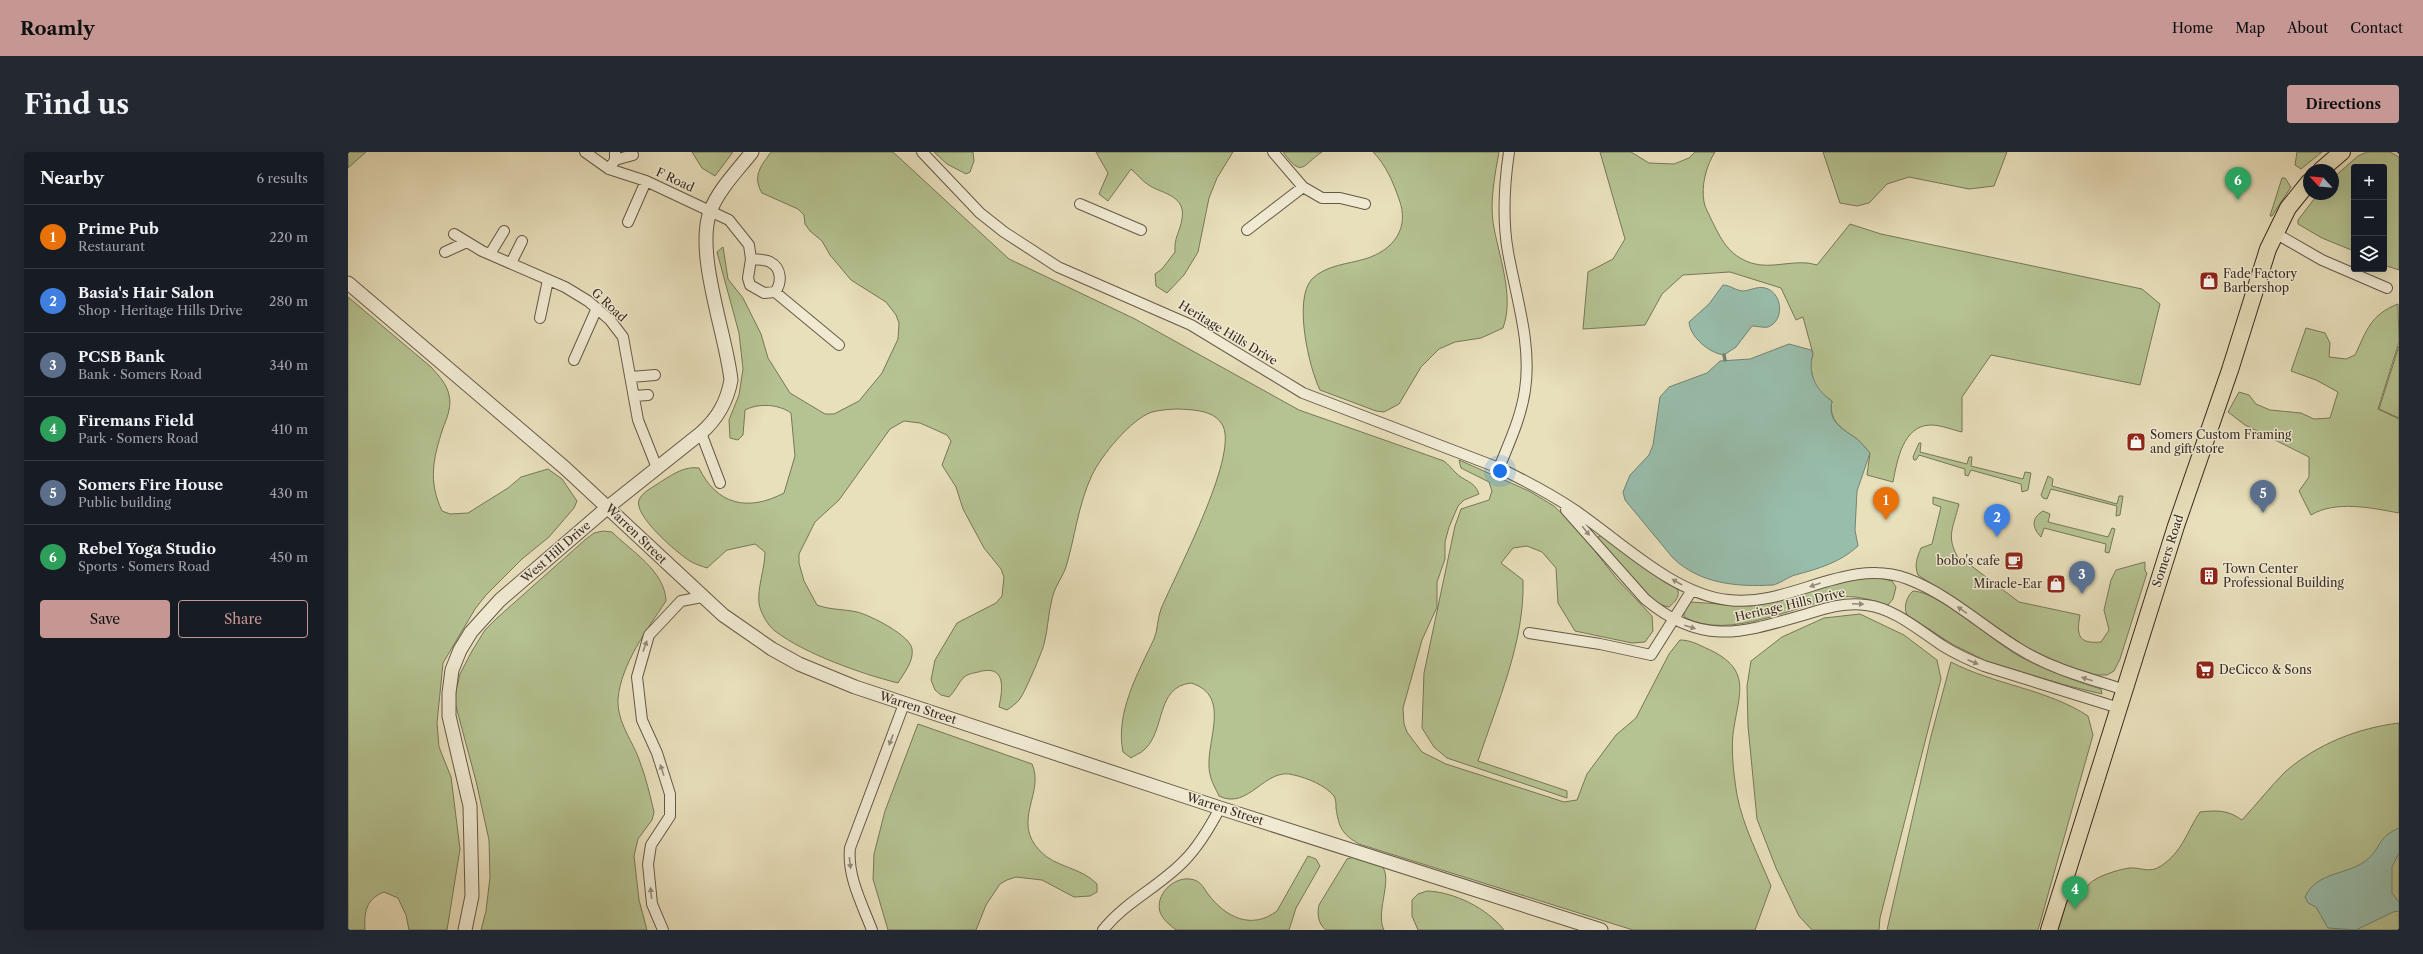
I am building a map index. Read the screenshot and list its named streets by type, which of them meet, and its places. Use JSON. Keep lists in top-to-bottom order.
{
  "streets": {
    "main road": ["Somers Road"],
    "street": [
      "F Road",
      "G Road",
      "Heritage Hills Drive",
      "Warren Street",
      "West Hill Drive"
    ]
  },
  "crossings": [
    ["F Road", "West Hill Drive"],
    ["G Road", "West Hill Drive"],
    ["Heritage Hills Drive", "Somers Road"],
    ["Warren Street", "West Hill Drive"]
  ],
  "places": {
    "shop": ["Fade Factory Barbershop", "Somers Custom Framing and gift store", "Miracle-Ear"],
    "cafe": ["bobo's cafe"],
    "building": ["Town Center Professional Building"],
    "supermarket": ["DeCicco & Sons"]
  },
  "north": "top left",
  "page": {
    "header": "Roamly",
    "nav": [
      "Home",
      "Map",
      "About",
      "Contact"
    ],
    "buttons": [
      "Directions",
      ["Save", "Share"]
    ],
    "title": "Find us",
    "heading": ["Nearby", "6 results"],
    "map_buttons": ["+", "−"],
    "pins": [
      "6",
      "5",
      "1",
      "2",
      "3",
      "4"
    ],
    "list": [
      {
        "mark": "1",
        "name": "Prime Pub",
        "note": "Restaurant",
        "value": "220 m"
      },
      {
        "mark": "2",
        "name": "Basia's Hair Salon",
        "note": "Shop · Heritage Hills Drive",
        "value": "280 m"
      },
      {
        "mark": "3",
        "name": "PCSB Bank",
        "note": "Bank · Somers Road",
        "value": "340 m"
      },
      {
        "mark": "4",
        "name": "Firemans Field",
        "note": "Park · Somers Road",
        "value": "410 m"
      },
      {
        "mark": "5",
        "name": "Somers Fire House",
        "note": "Public building",
        "value": "430 m"
      },
      {
        "mark": "6",
        "name": "Rebel Yoga Studio",
        "note": "Sports · Somers Road",
        "value": "450 m"
      }
    ]
  }
}
